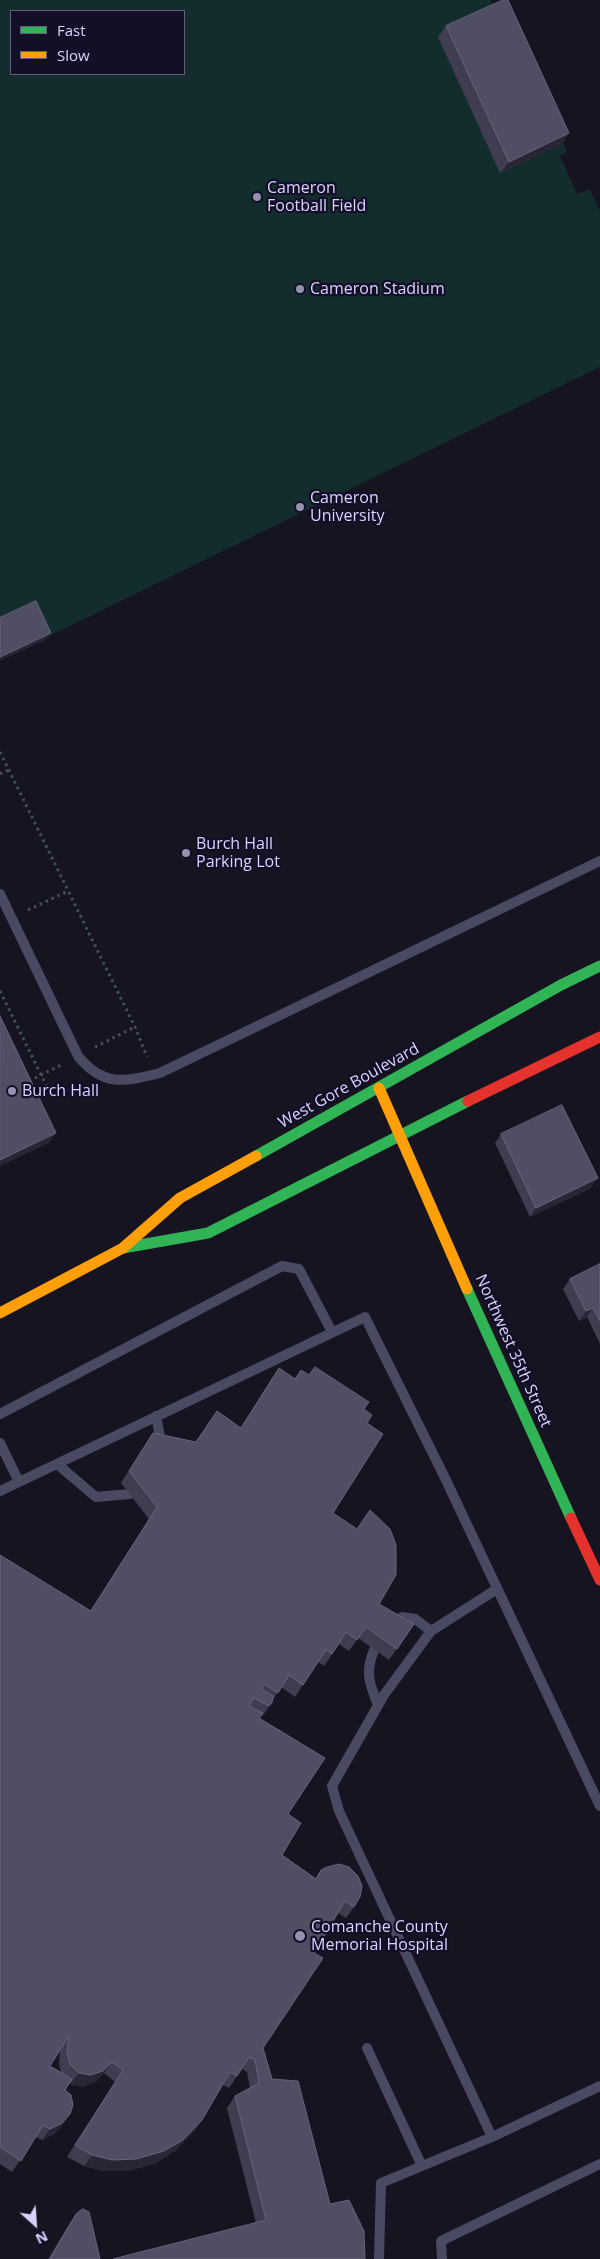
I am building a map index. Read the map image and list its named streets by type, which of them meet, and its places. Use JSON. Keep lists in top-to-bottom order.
{
  "streets": {
    "main road": ["West Gore Boulevard", "Northwest 35th Street"]
  },
  "crossings": [
    ["West Gore Boulevard", "Northwest 35th Street"]
  ],
  "places": [
    "Cameron Football Field",
    "Cameron Stadium",
    "Cameron University",
    "Burch Hall Parking Lot",
    "Burch Hall",
    "Comanche County Memorial Hospital"
  ],
  "legend": ["Fast", "Slow"],
  "north": "bottom right"
}
